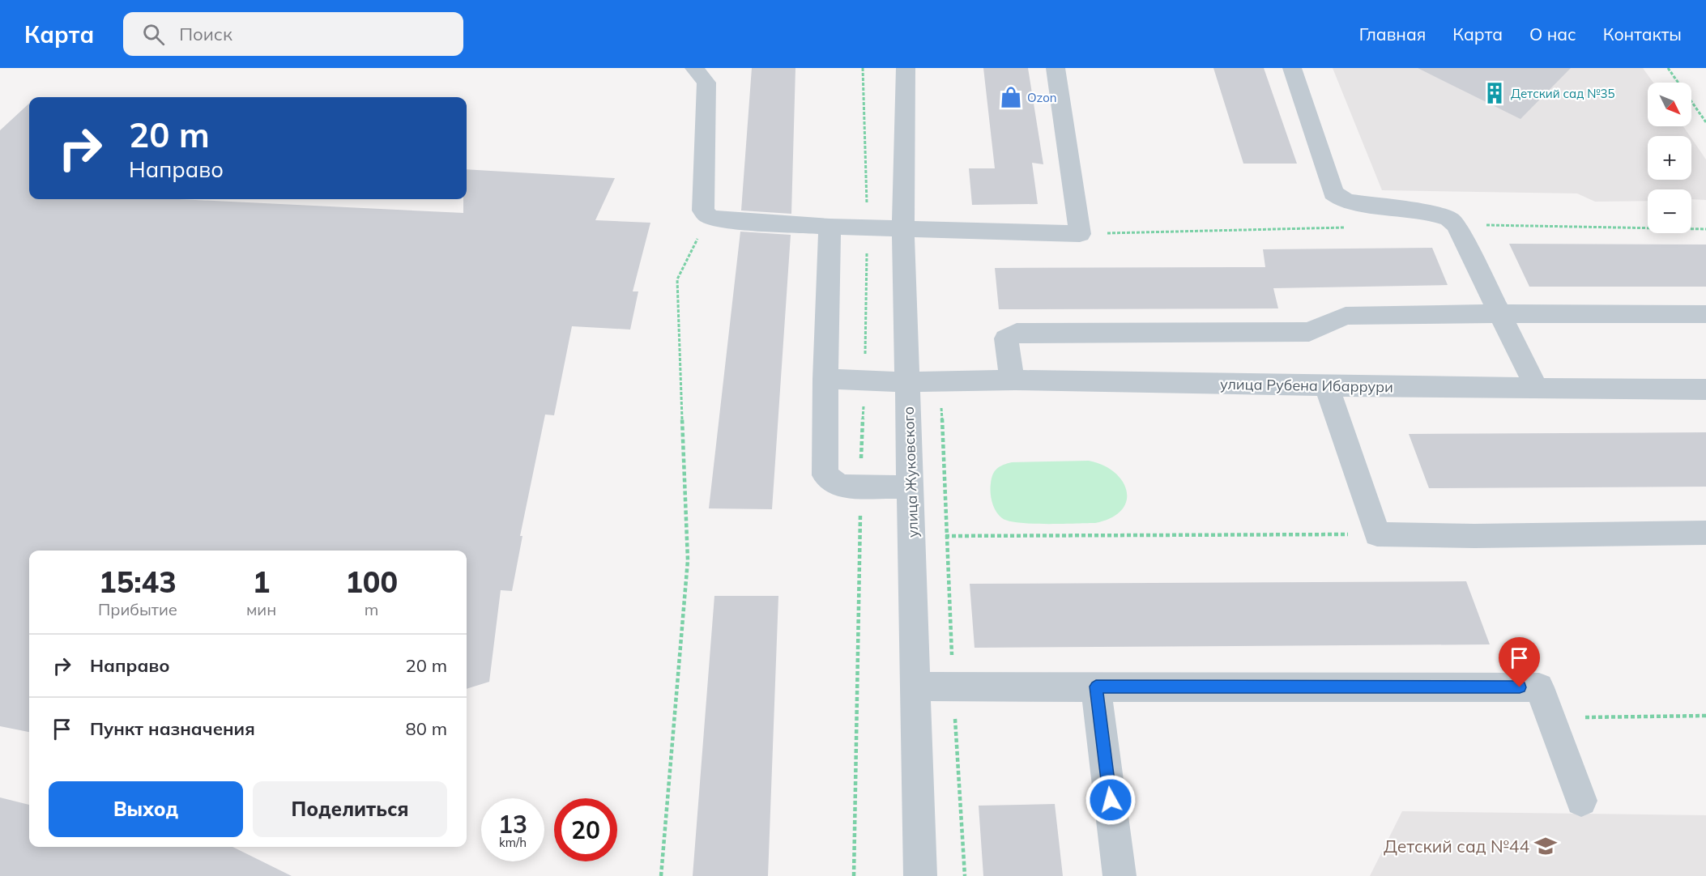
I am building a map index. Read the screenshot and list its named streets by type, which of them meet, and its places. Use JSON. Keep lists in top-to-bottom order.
{
  "streets": {
    "street": ["улица Рубена Ибаррури", "улица Жуковского"]
  },
  "crossings": [
    ["улица Рубена Ибаррури", "улица Жуковского"]
  ],
  "places": {
    "building": ["Детский сад №35"],
    "shop": ["Ozon"],
    "school or university": ["Детский сад №44"]
  },
  "north": "bottom right",
  "page": {
    "header": "Карта",
    "search": "Поиск",
    "nav": [
      "Главная",
      "Карта",
      "О нас",
      "Контакты"
    ],
    "map_buttons": ["+", "−"],
    "turn": ["20 m", "Направо"],
    "eta": [
      "15:43",
      "Прибытие",
      "1",
      "мин",
      "100",
      "m"
    ],
    "list": [
      {
        "name": "Направо",
        "value": "20 m"
      },
      {
        "name": "Пункт назначения",
        "value": "80 m"
      }
    ],
    "buttons": ["Выход", "Поделиться"],
    "speed": "13 km/h",
    "limit": "20"
  }
}
